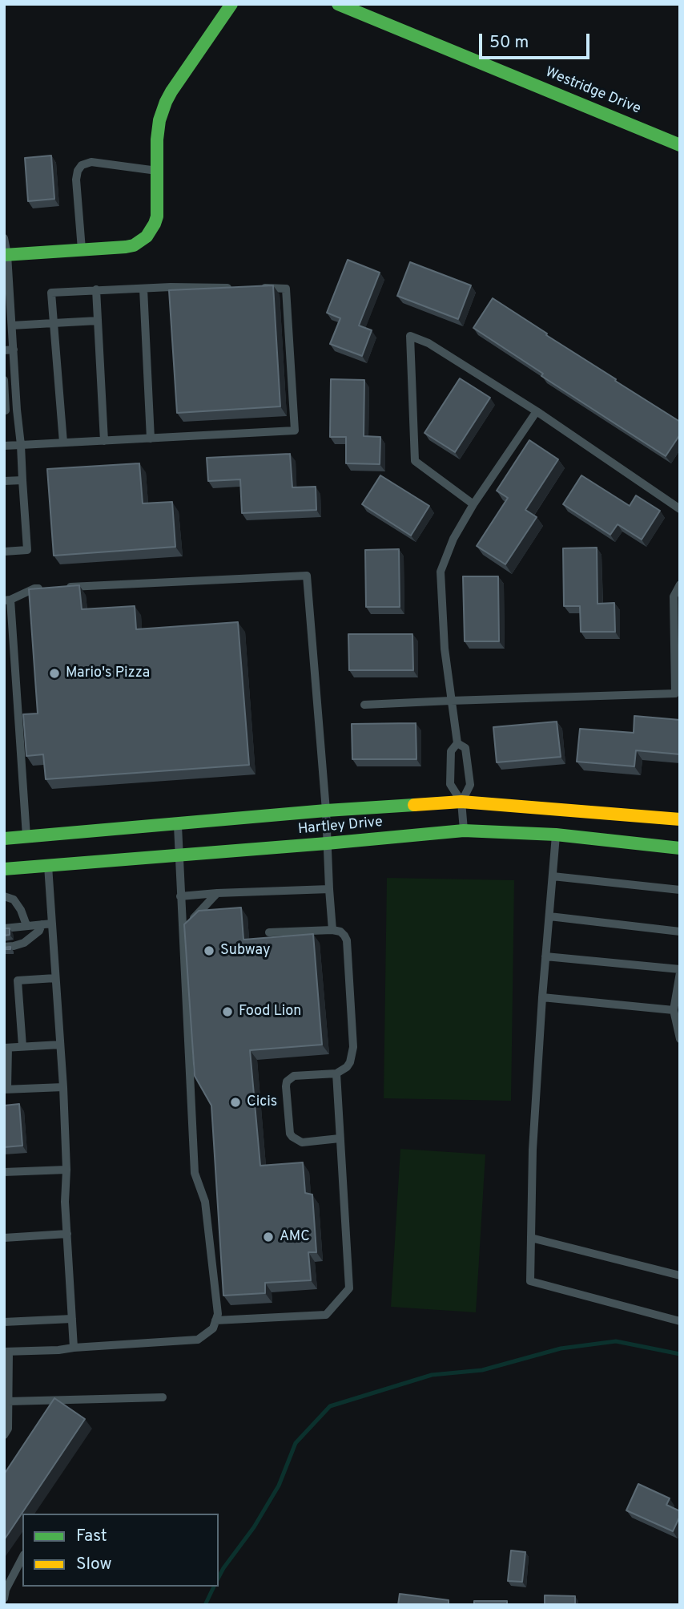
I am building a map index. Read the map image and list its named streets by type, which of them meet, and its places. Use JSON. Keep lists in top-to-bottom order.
{
  "streets": {
    "street": ["Westridge Drive", "Hartley Drive"]
  },
  "places": [
    "Mario's Pizza",
    "Subway",
    "Food Lion",
    "Cicis",
    "AMC"
  ],
  "legend": ["Fast", "Slow"],
  "scale_bar": "50 m"
}
